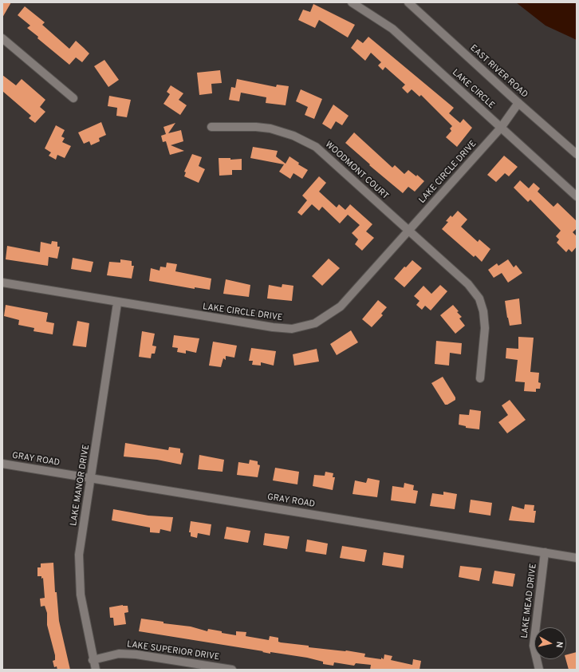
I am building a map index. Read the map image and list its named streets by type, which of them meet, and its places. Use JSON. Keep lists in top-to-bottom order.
{
  "streets": {
    "street": [
      "EAST RIVER ROAD",
      "LAKE CIRCLE",
      "WOODMONT COURT",
      "LAKE CIRCLE DRIVE",
      "GRAY ROAD",
      "LAKE MANOR DRIVE",
      "LAKE MEAD DRIVE",
      "LAKE SUPERIOR DRIVE"
    ]
  },
  "crossings": [
    ["EAST RIVER ROAD", "LAKE CIRCLE DRIVE"],
    ["LAKE CIRCLE", "LAKE CIRCLE DRIVE"],
    ["WOODMONT COURT", "LAKE CIRCLE DRIVE"],
    ["LAKE CIRCLE DRIVE", "LAKE MANOR DRIVE"],
    ["GRAY ROAD", "LAKE MANOR DRIVE"],
    ["GRAY ROAD", "LAKE MEAD DRIVE"],
    ["LAKE MANOR DRIVE", "LAKE SUPERIOR DRIVE"]
  ],
  "north": "right"
}
